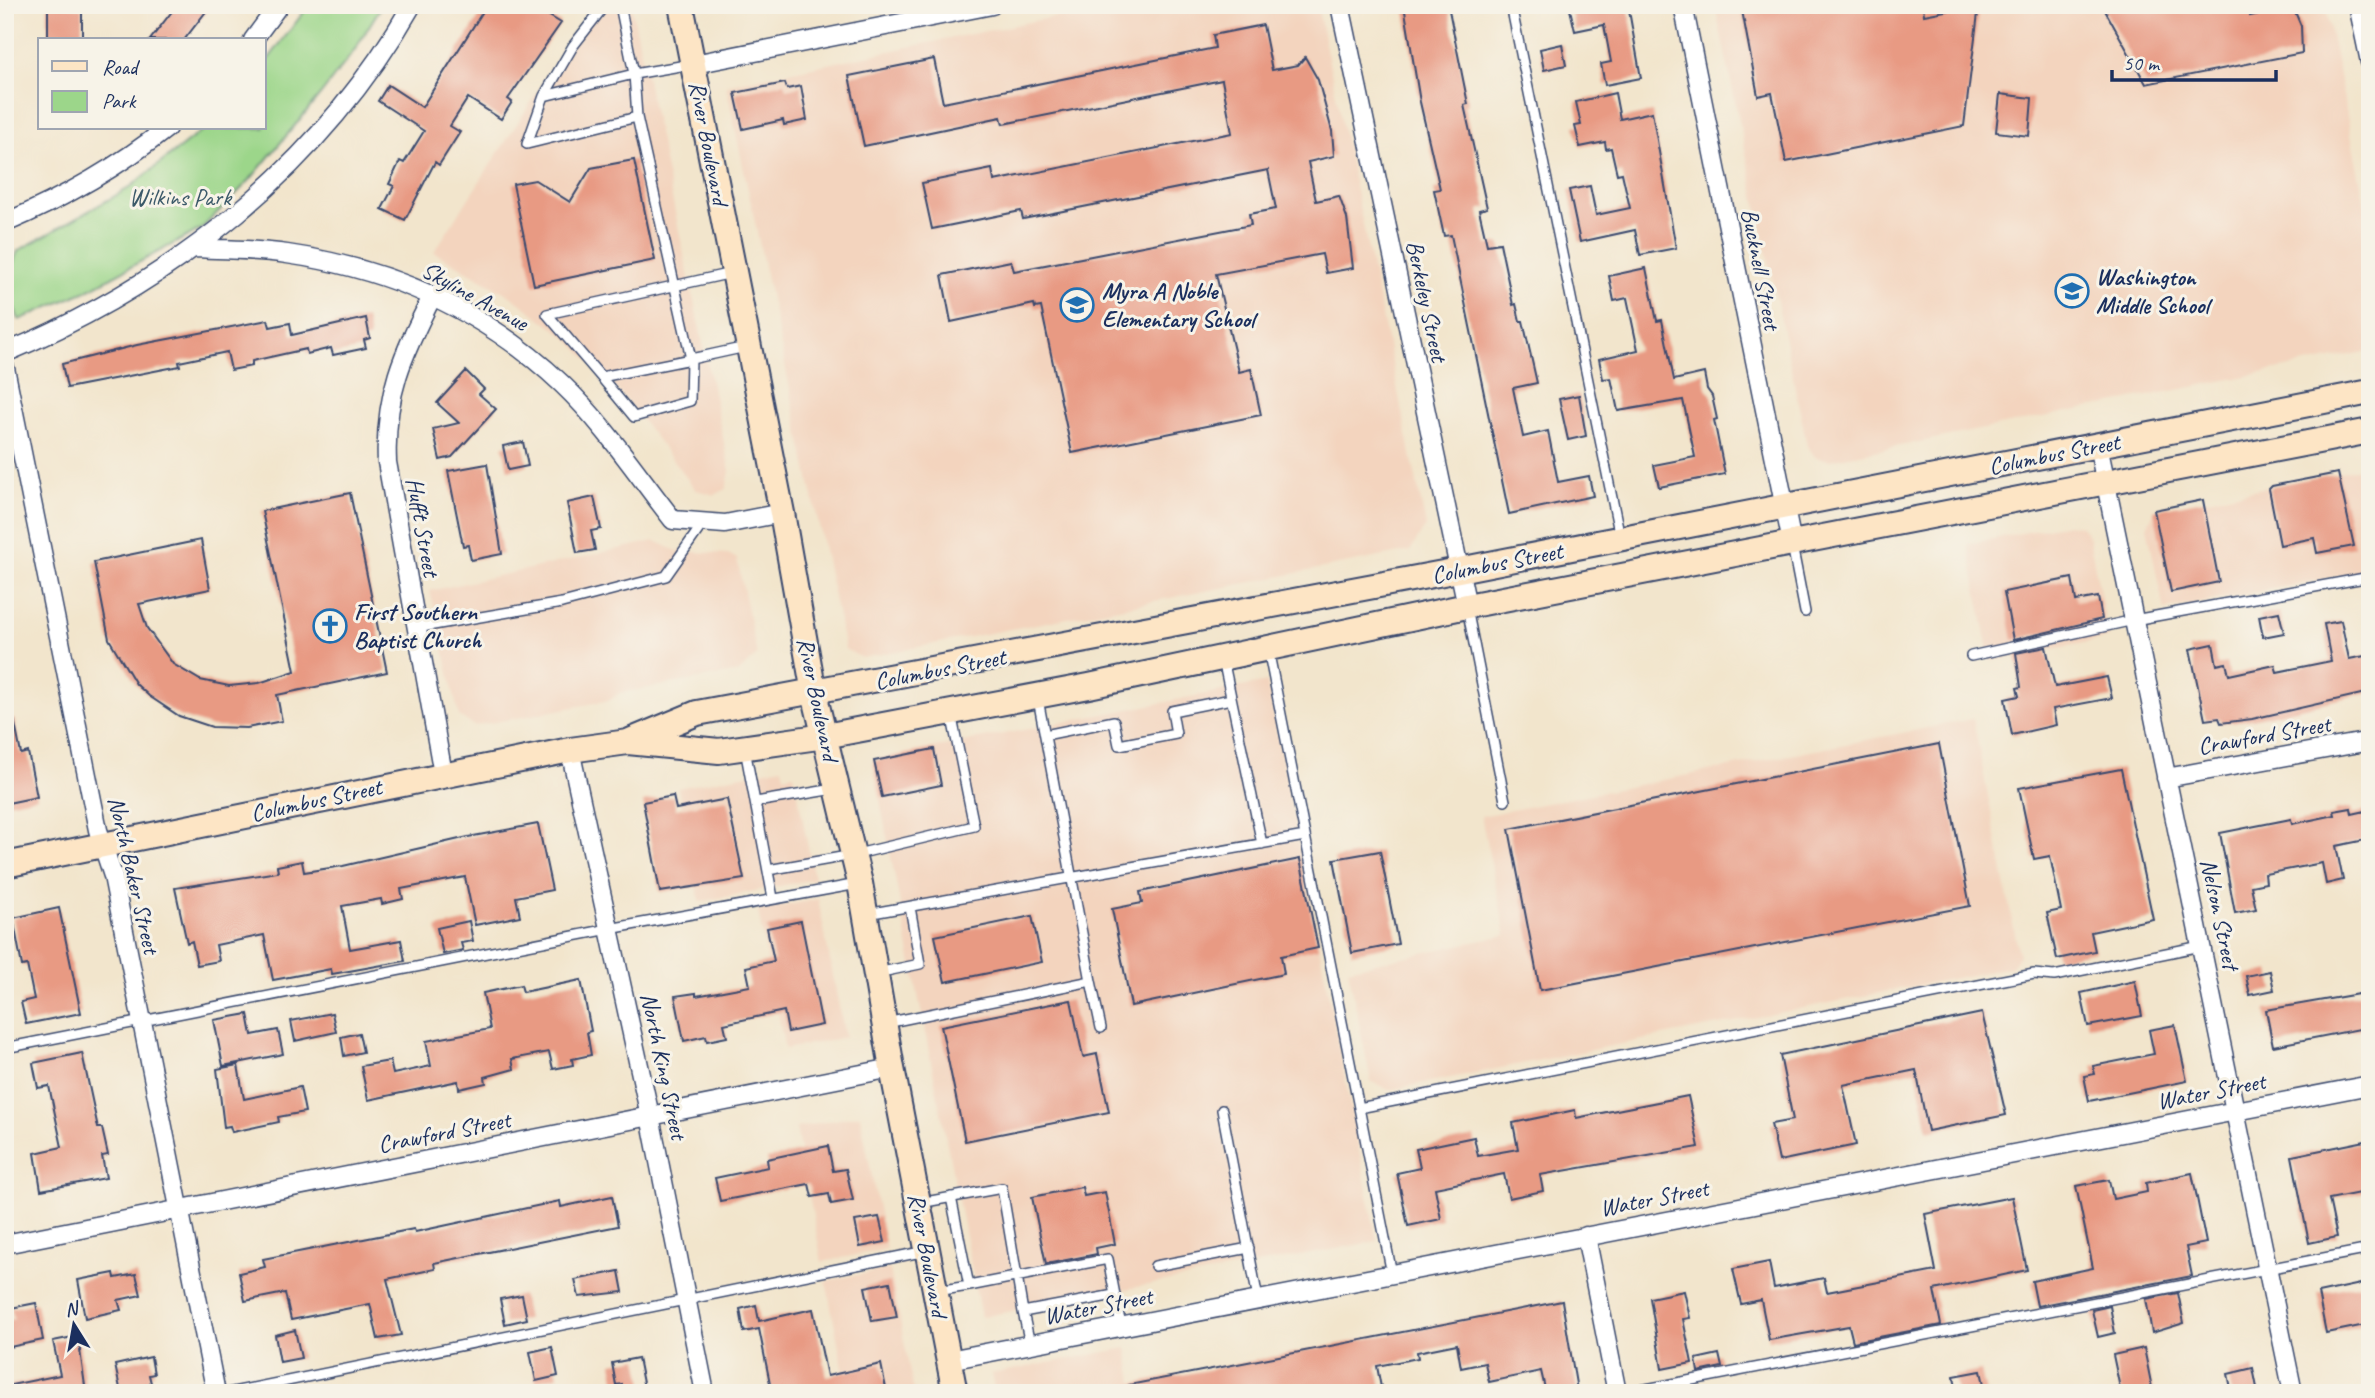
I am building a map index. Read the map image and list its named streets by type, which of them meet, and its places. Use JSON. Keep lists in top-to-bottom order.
{
  "streets": {
    "main road": ["River Boulevard", "Columbus Street"],
    "street": [
      "Bucknell Street",
      "Skyline Avenue",
      "Berkeley Street",
      "Hufft Street",
      "Crawford Street",
      "North Baker Street",
      "Nelson Street",
      "North King Street",
      "Water Street"
    ]
  },
  "crossings": [
    ["River Boulevard", "Skyline Avenue"],
    ["River Boulevard", "Columbus Street"],
    ["River Boulevard", "Crawford Street"],
    ["River Boulevard", "Water Street"],
    ["Bucknell Street", "Columbus Street"],
    ["Skyline Avenue", "Hufft Street"],
    ["Berkeley Street", "Columbus Street"],
    ["Columbus Street", "Hufft Street"],
    ["Columbus Street", "North Baker Street"],
    ["Columbus Street", "Nelson Street"],
    ["Columbus Street", "North King Street"],
    ["Crawford Street", "North Baker Street"],
    ["Crawford Street", "Nelson Street"],
    ["Crawford Street", "North King Street"],
    ["Nelson Street", "Water Street"]
  ],
  "parks": ["Wilkins Park"],
  "places": {
    "school or university": ["Washington Middle School", "Myra A Noble Elementary School"],
    "church": ["First Southern Baptist Church"]
  },
  "legend": ["Road", "Park"],
  "scale_bar": "50 m",
  "north": "top"
}
